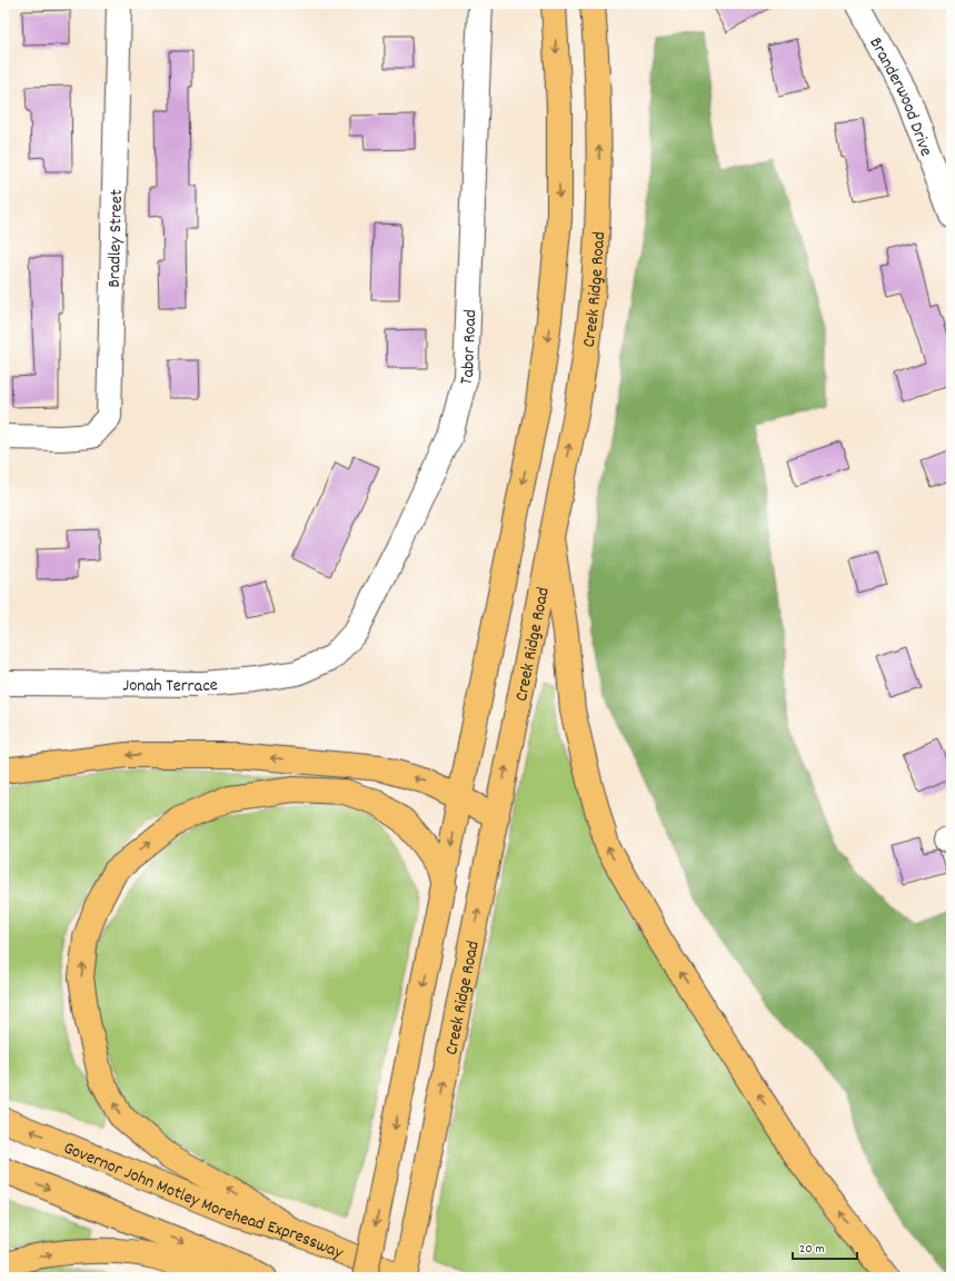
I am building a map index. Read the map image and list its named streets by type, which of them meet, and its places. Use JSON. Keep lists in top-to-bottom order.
{
  "streets": {
    "main road": ["Creek Ridge Road", "Governor John Motley Morehead Expressway"],
    "street": [
      "Branderwood Drive",
      "Bradley Street",
      "Tabor Road",
      "Jonah Terrace"
    ]
  },
  "crossings": [
    ["Creek Ridge Road", "Governor John Motley Morehead Expressway"],
    ["Tabor Road", "Jonah Terrace"]
  ],
  "scale_bar": "20 m"
}
